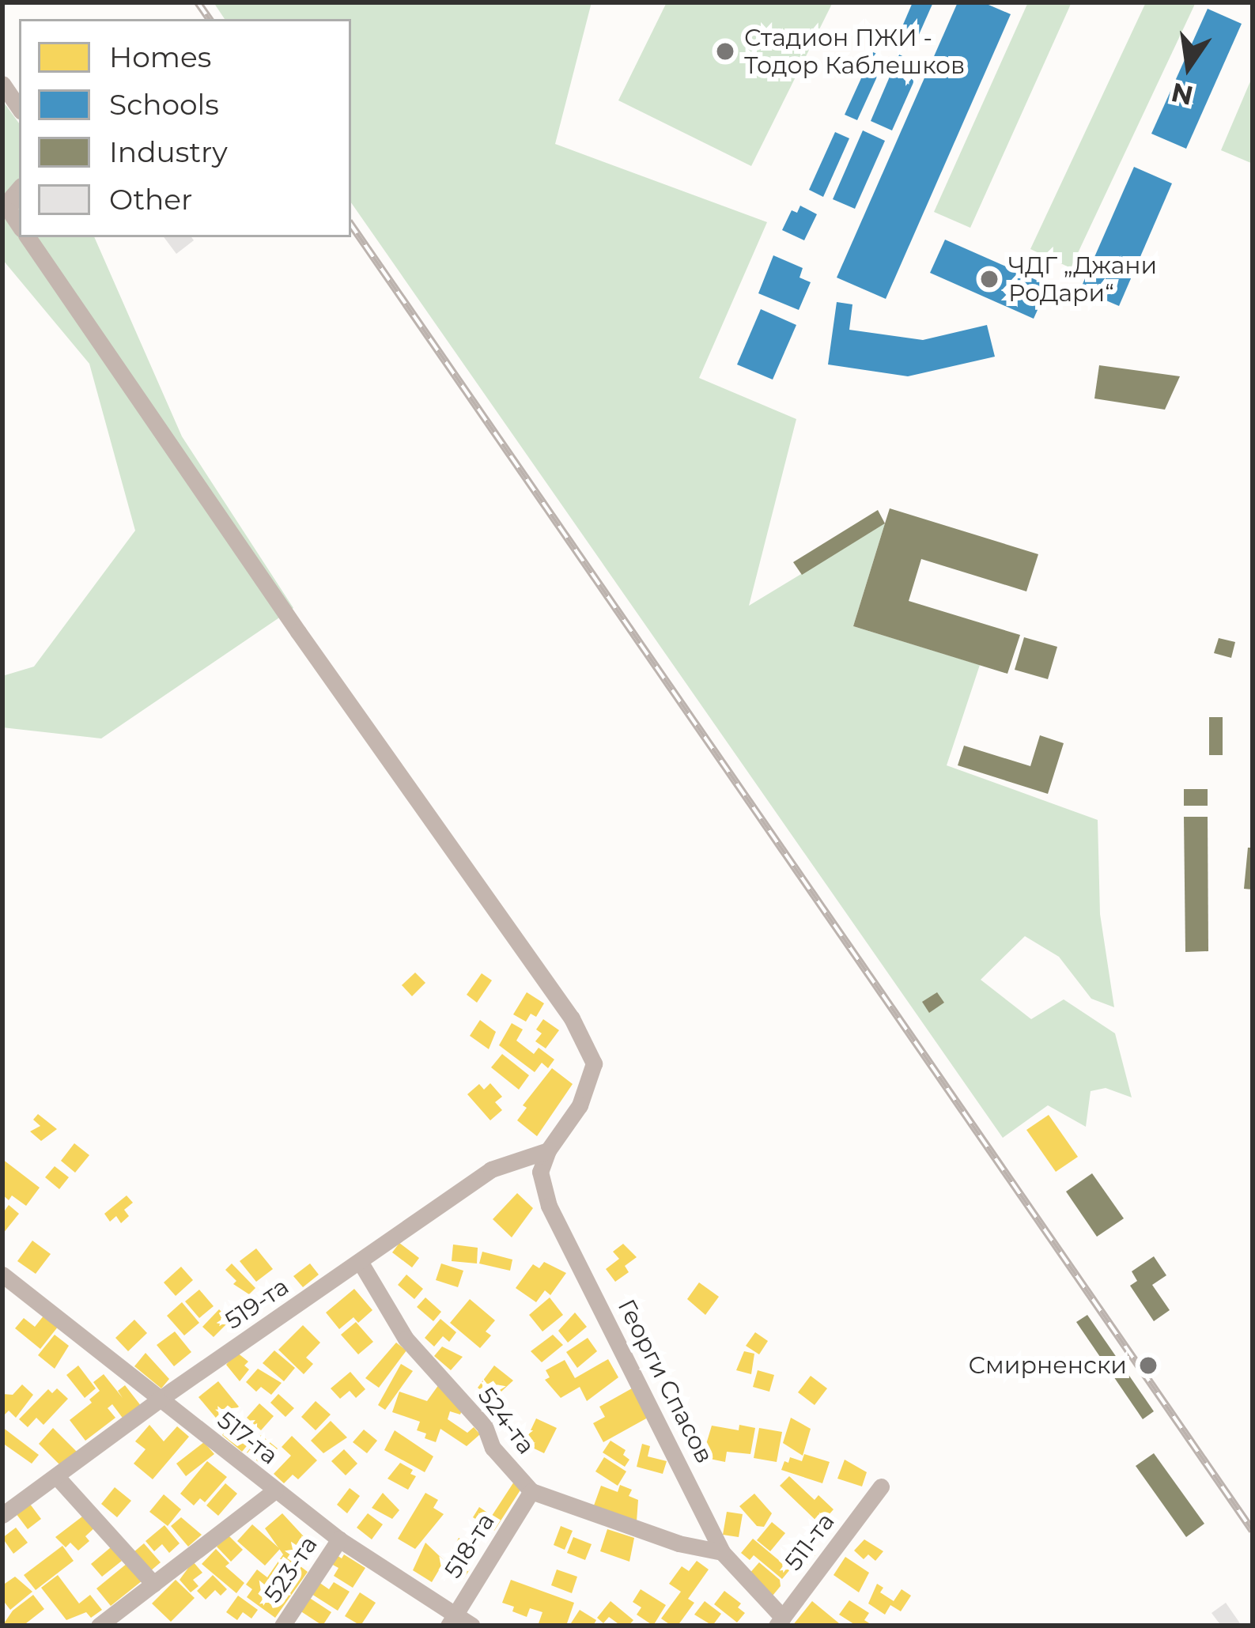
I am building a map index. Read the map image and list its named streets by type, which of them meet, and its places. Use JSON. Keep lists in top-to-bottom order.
{
  "streets": {
    "street": [
      "519-та",
      "Георги Спасов",
      "524-та",
      "517-та",
      "511-та",
      "518-та",
      "523-та"
    ]
  },
  "crossings": [
    ["519-та", "Георги Спасов"],
    ["519-та", "524-та"],
    ["519-та", "517-та"],
    ["Георги Спасов", "524-та"],
    ["Георги Спасов", "511-та"],
    ["524-та", "518-та"],
    ["517-та", "518-та"],
    ["517-та", "523-та"]
  ],
  "places": ["Стадион ПЖИ - Тодор Каблешков", "ЧДГ „Джани РоДари“", "Смирненски"],
  "legend": [
    "Homes",
    "Schools",
    "Industry",
    "Other"
  ],
  "north": "bottom"
}
